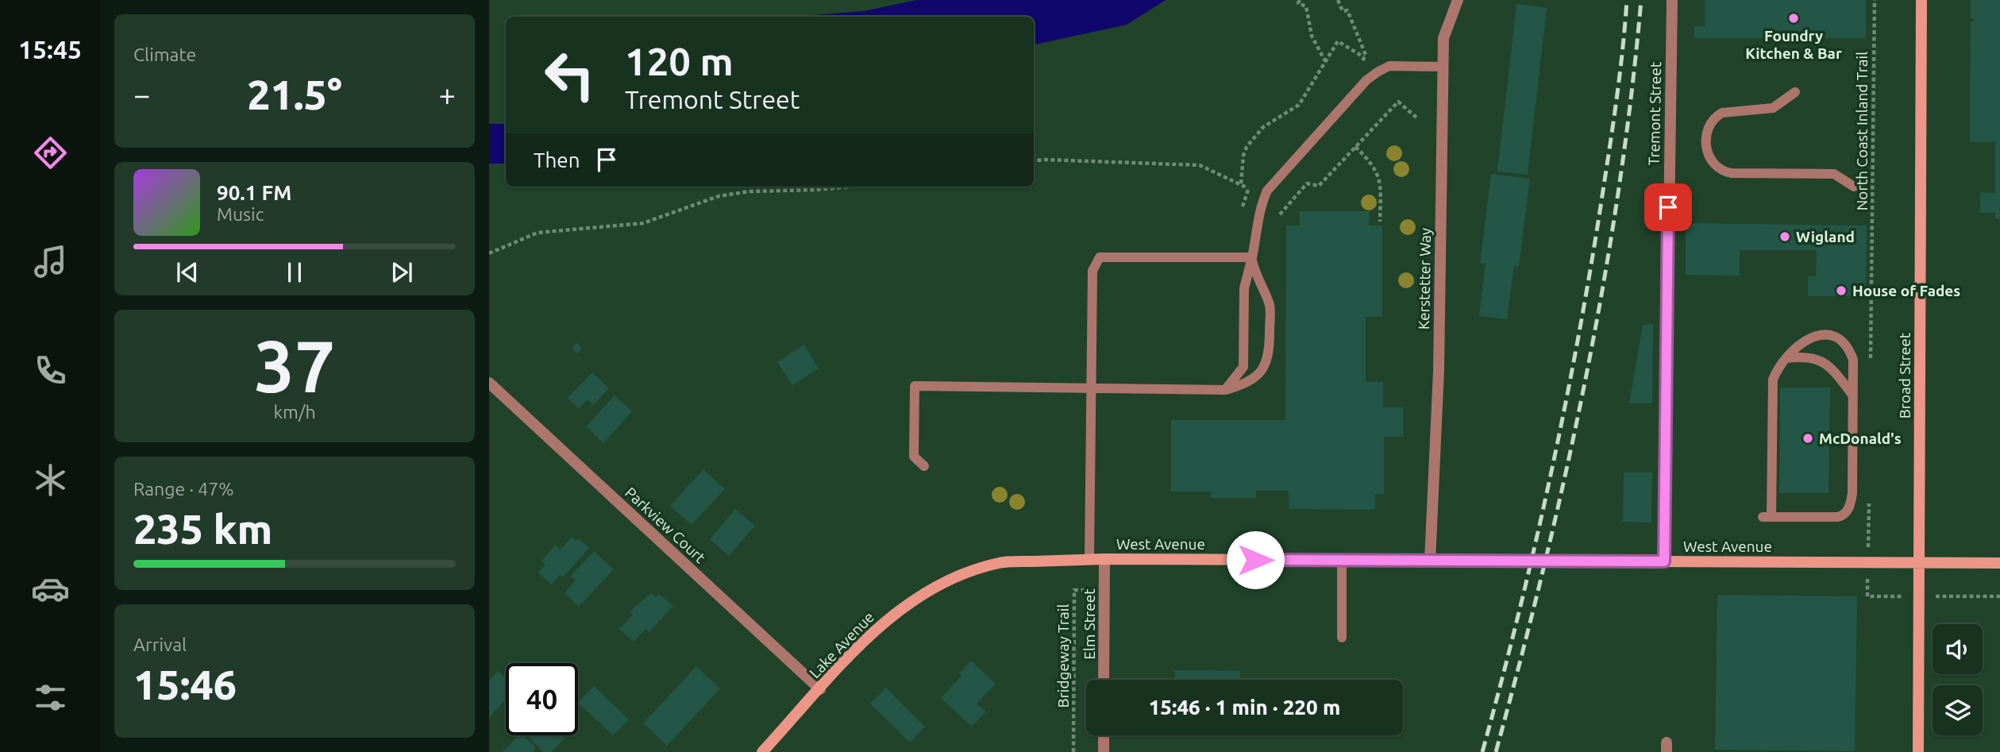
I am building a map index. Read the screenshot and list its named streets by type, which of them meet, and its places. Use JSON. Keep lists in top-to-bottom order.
{
  "streets": {
    "street": [
      "Tremont Street",
      "Kerstetter Way",
      "Broad Street",
      "Parkview Court",
      "West Avenue",
      "Elm Street",
      "Lake Avenue"
    ],
    "path": ["North Coast Inland Trail", "Bridgeway Trail"]
  },
  "crossings": [
    ["Tremont Street", "West Avenue"],
    ["Kerstetter Way", "West Avenue"],
    ["Broad Street", "West Avenue"],
    ["Parkview Court", "Lake Avenue"],
    ["West Avenue", "Elm Street"],
    ["West Avenue", "Lake Avenue"],
    ["Elm Street", "Bridgeway Trail"]
  ],
  "places": [
    "Foundry Kitchen & Bar",
    "Wigland",
    "House of Fades",
    "McDonald's"
  ],
  "page": {
    "tabs": "15:45",
    "tile": [
      "Climate",
      ["37", "km/h"],
      ["Range · 47%", "235 km"],
      ["Arrival", "15:46"]
    ],
    "turn": ["120 m", "Tremont Street"],
    "heat": ["−", "21.5°", "+"],
    "then": "Then",
    "song": ["90.1 FM", "Music"],
    "limit": "40",
    "trip": "15:46 · 1 min · 220 m"
  }
}
